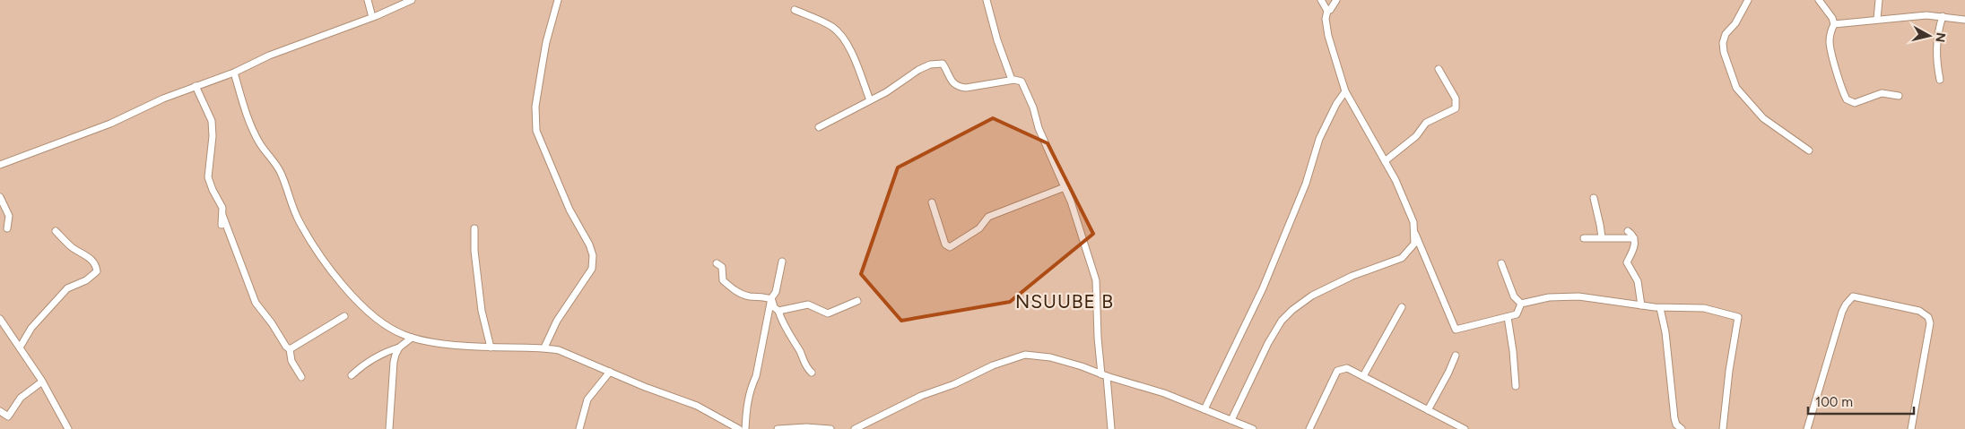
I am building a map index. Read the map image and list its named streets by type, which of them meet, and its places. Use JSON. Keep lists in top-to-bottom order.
{
  "districts": ["NSUUBE B"],
  "scale_bar": "100 m",
  "north": "right"
}
